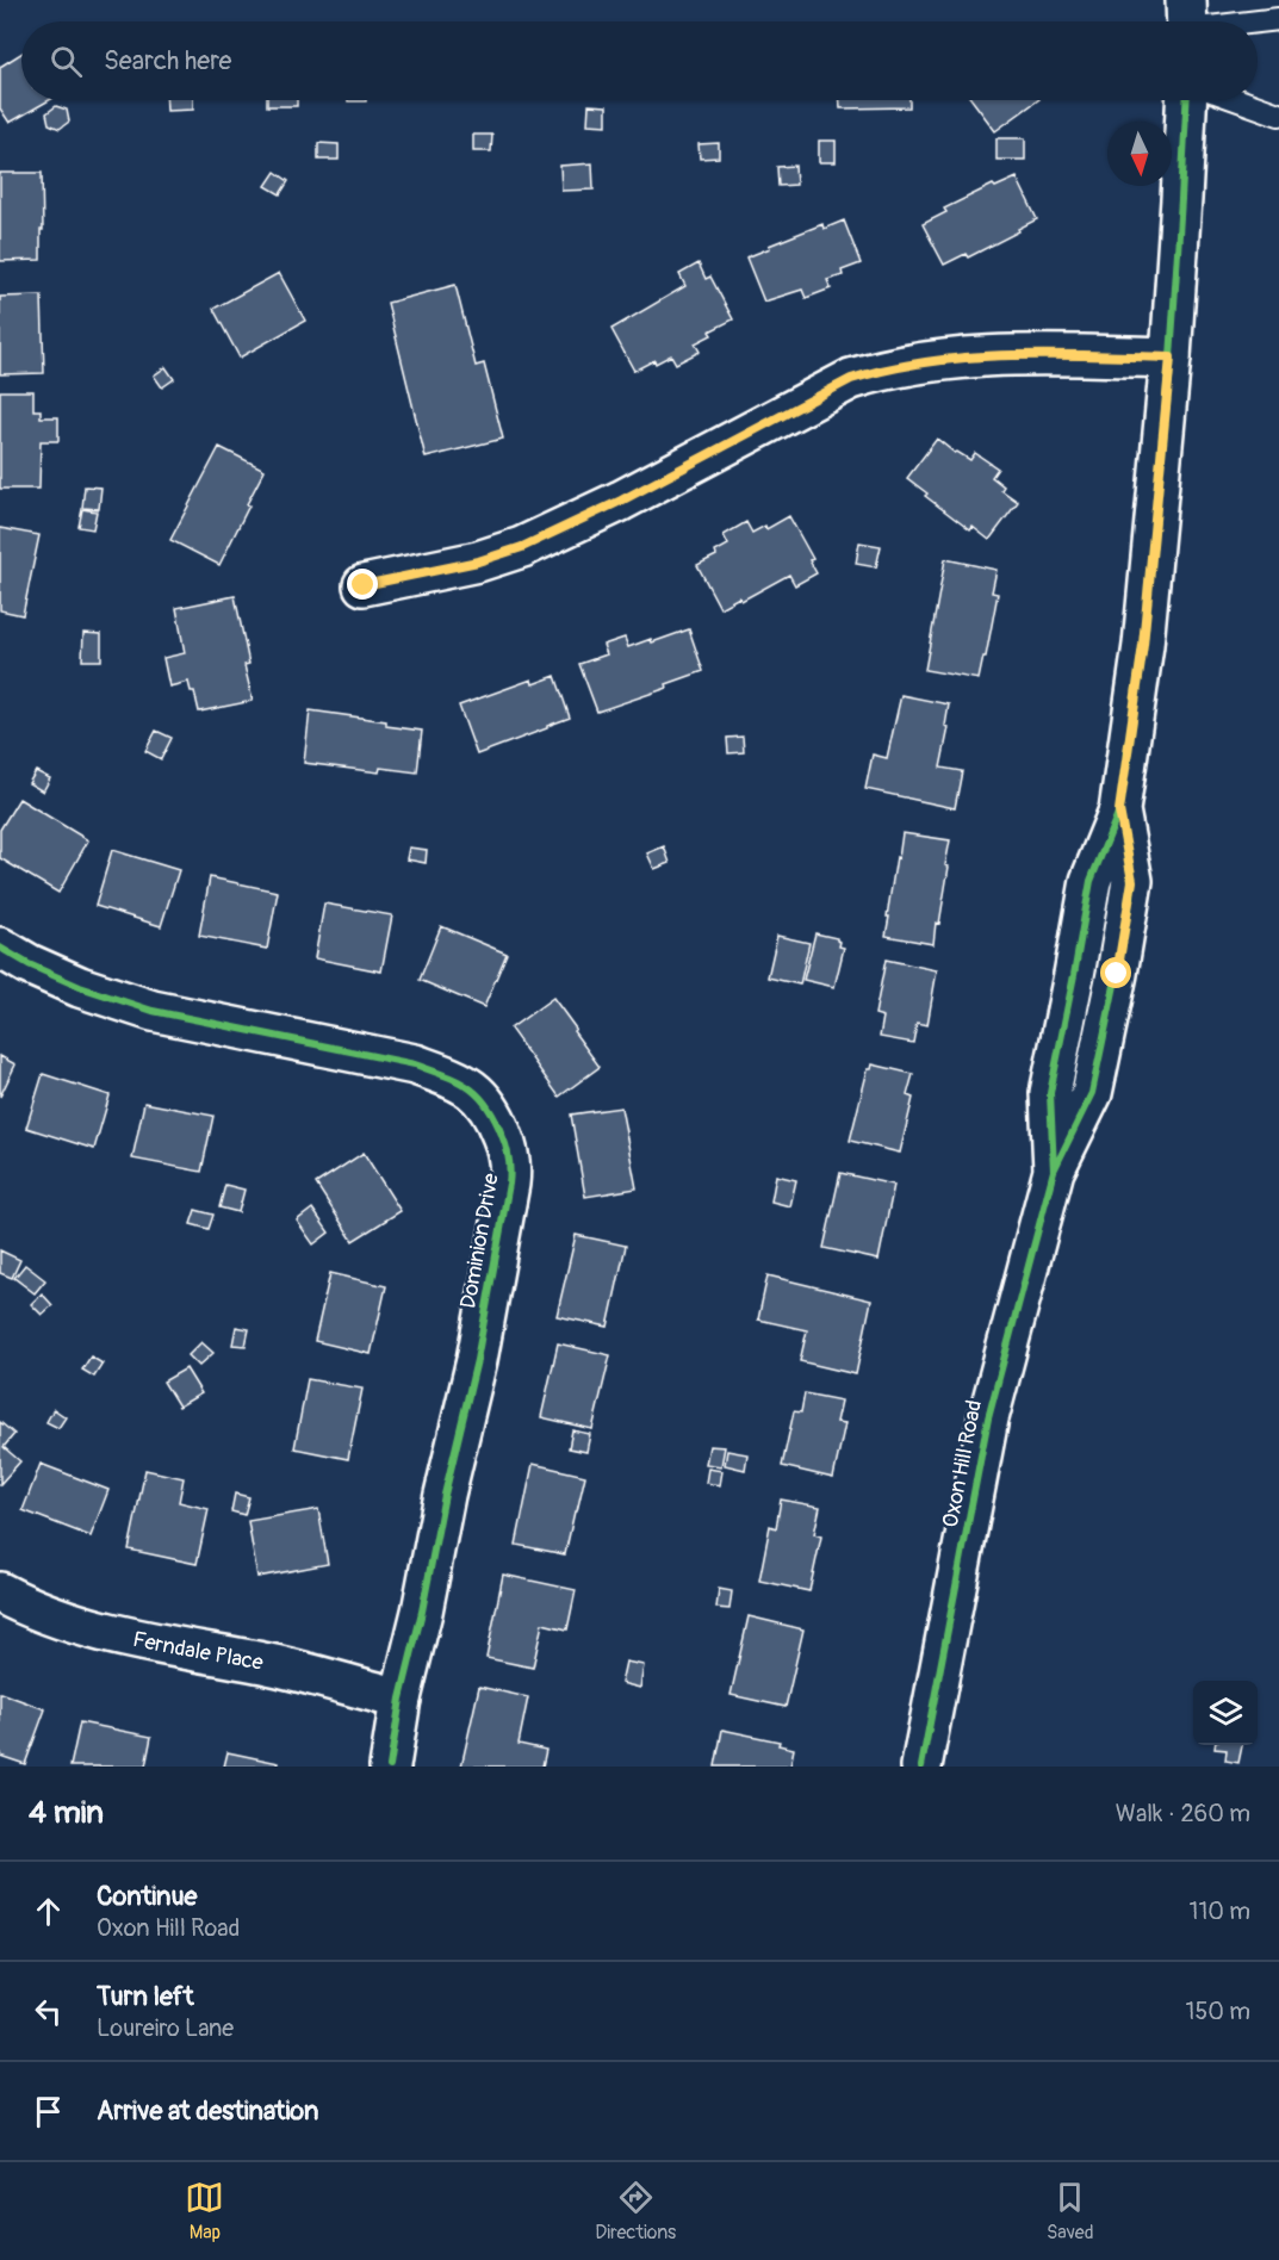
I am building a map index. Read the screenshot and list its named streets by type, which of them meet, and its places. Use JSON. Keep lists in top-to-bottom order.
{
  "streets": {
    "street": ["Dominion Drive", "Oxon Hill Road", "Ferndale Place"]
  },
  "crossings": [
    ["Dominion Drive", "Ferndale Place"]
  ],
  "north": "bottom",
  "page": {
    "search": "Search here",
    "heading": ["4 min", "Walk · 260 m"],
    "list": [
      ["Continue", "Oxon Hill Road", "110 m"],
      ["Turn left", "Loureiro Lane", "150 m"],
      "Arrive at destination"
    ],
    "nav": ["Map", "Directions", "Saved"]
  }
}
